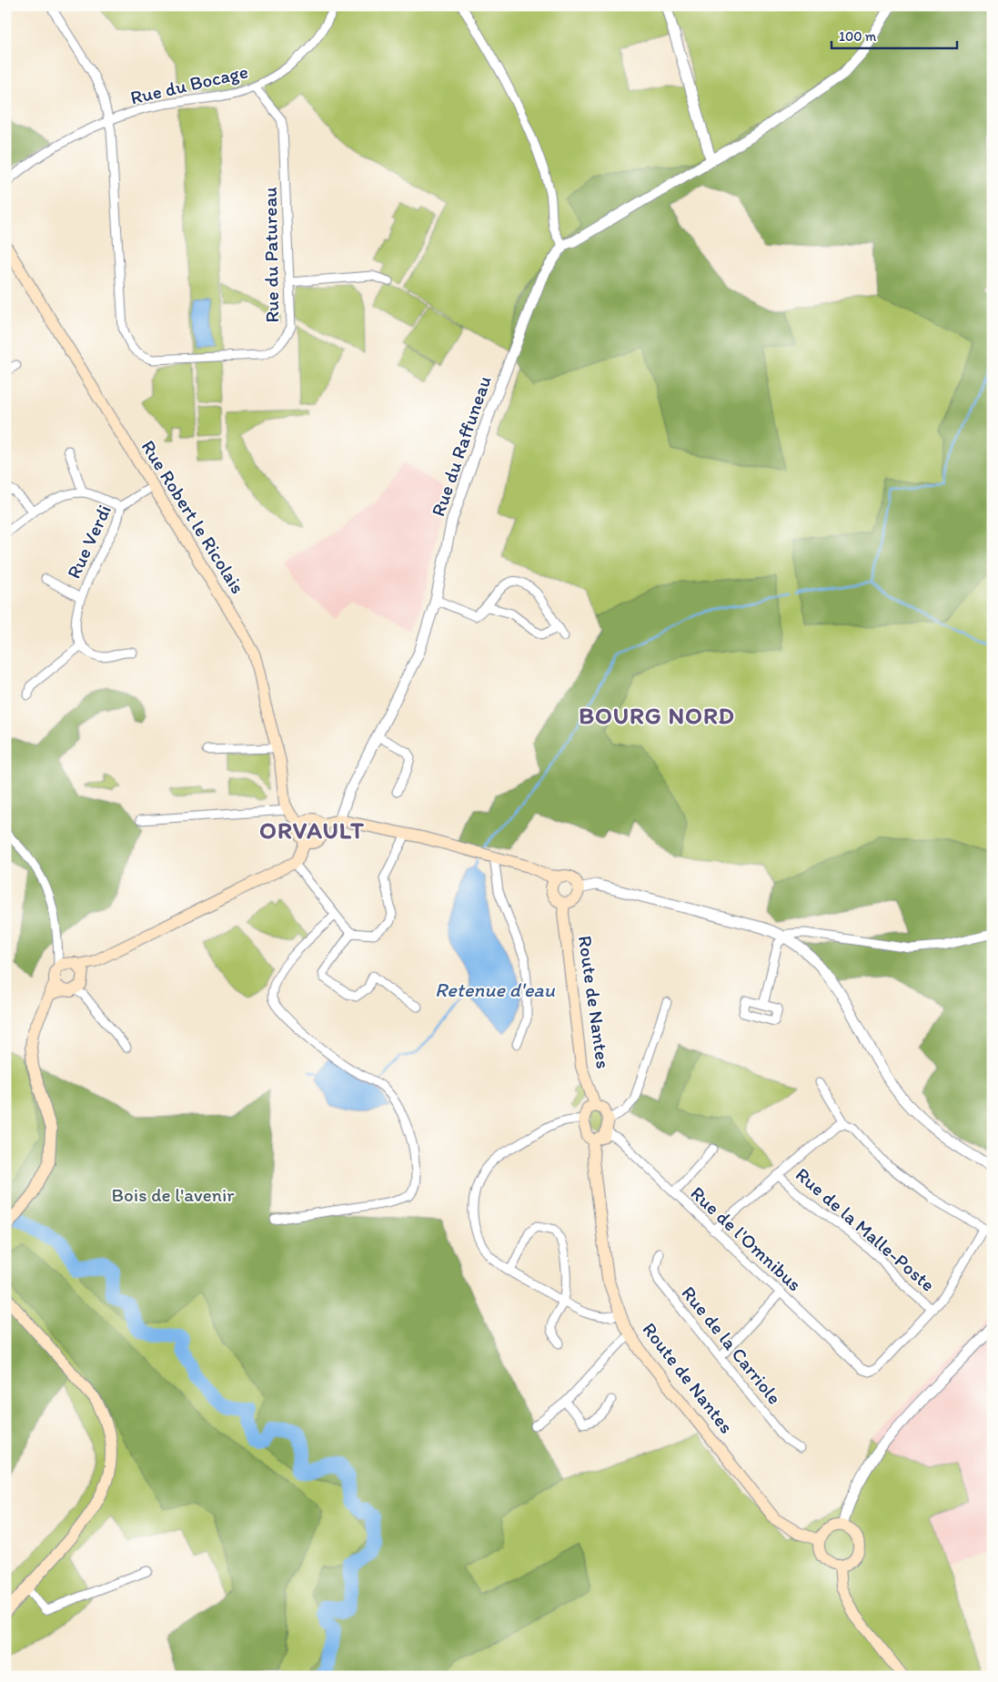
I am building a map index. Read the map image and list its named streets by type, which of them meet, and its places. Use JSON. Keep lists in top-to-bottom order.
{
  "streets": {
    "main road": ["Rue Robert le Ricolais", "Route de Nantes"],
    "street": [
      "Rue du Bocage",
      "Rue du Patureau",
      "Rue du Raffuneau",
      "Rue Verdi",
      "Rue de la Malle-Poste",
      "Rue de l'Omnibus",
      "Rue de la Carriole"
    ]
  },
  "crossings": [
    ["Rue du Bocage", "Rue du Patureau"],
    ["Rue Robert le Ricolais", "Rue Verdi"],
    ["Route de Nantes", "Rue de l'Omnibus"],
    ["Rue de la Malle-Poste", "Rue de l'Omnibus"]
  ],
  "districts": ["BOURG NORD", "ORVAULT"],
  "water": ["Retenue d'eau"],
  "parks": ["Bois de l'avenir"],
  "scale_bar": "100 m"
}
